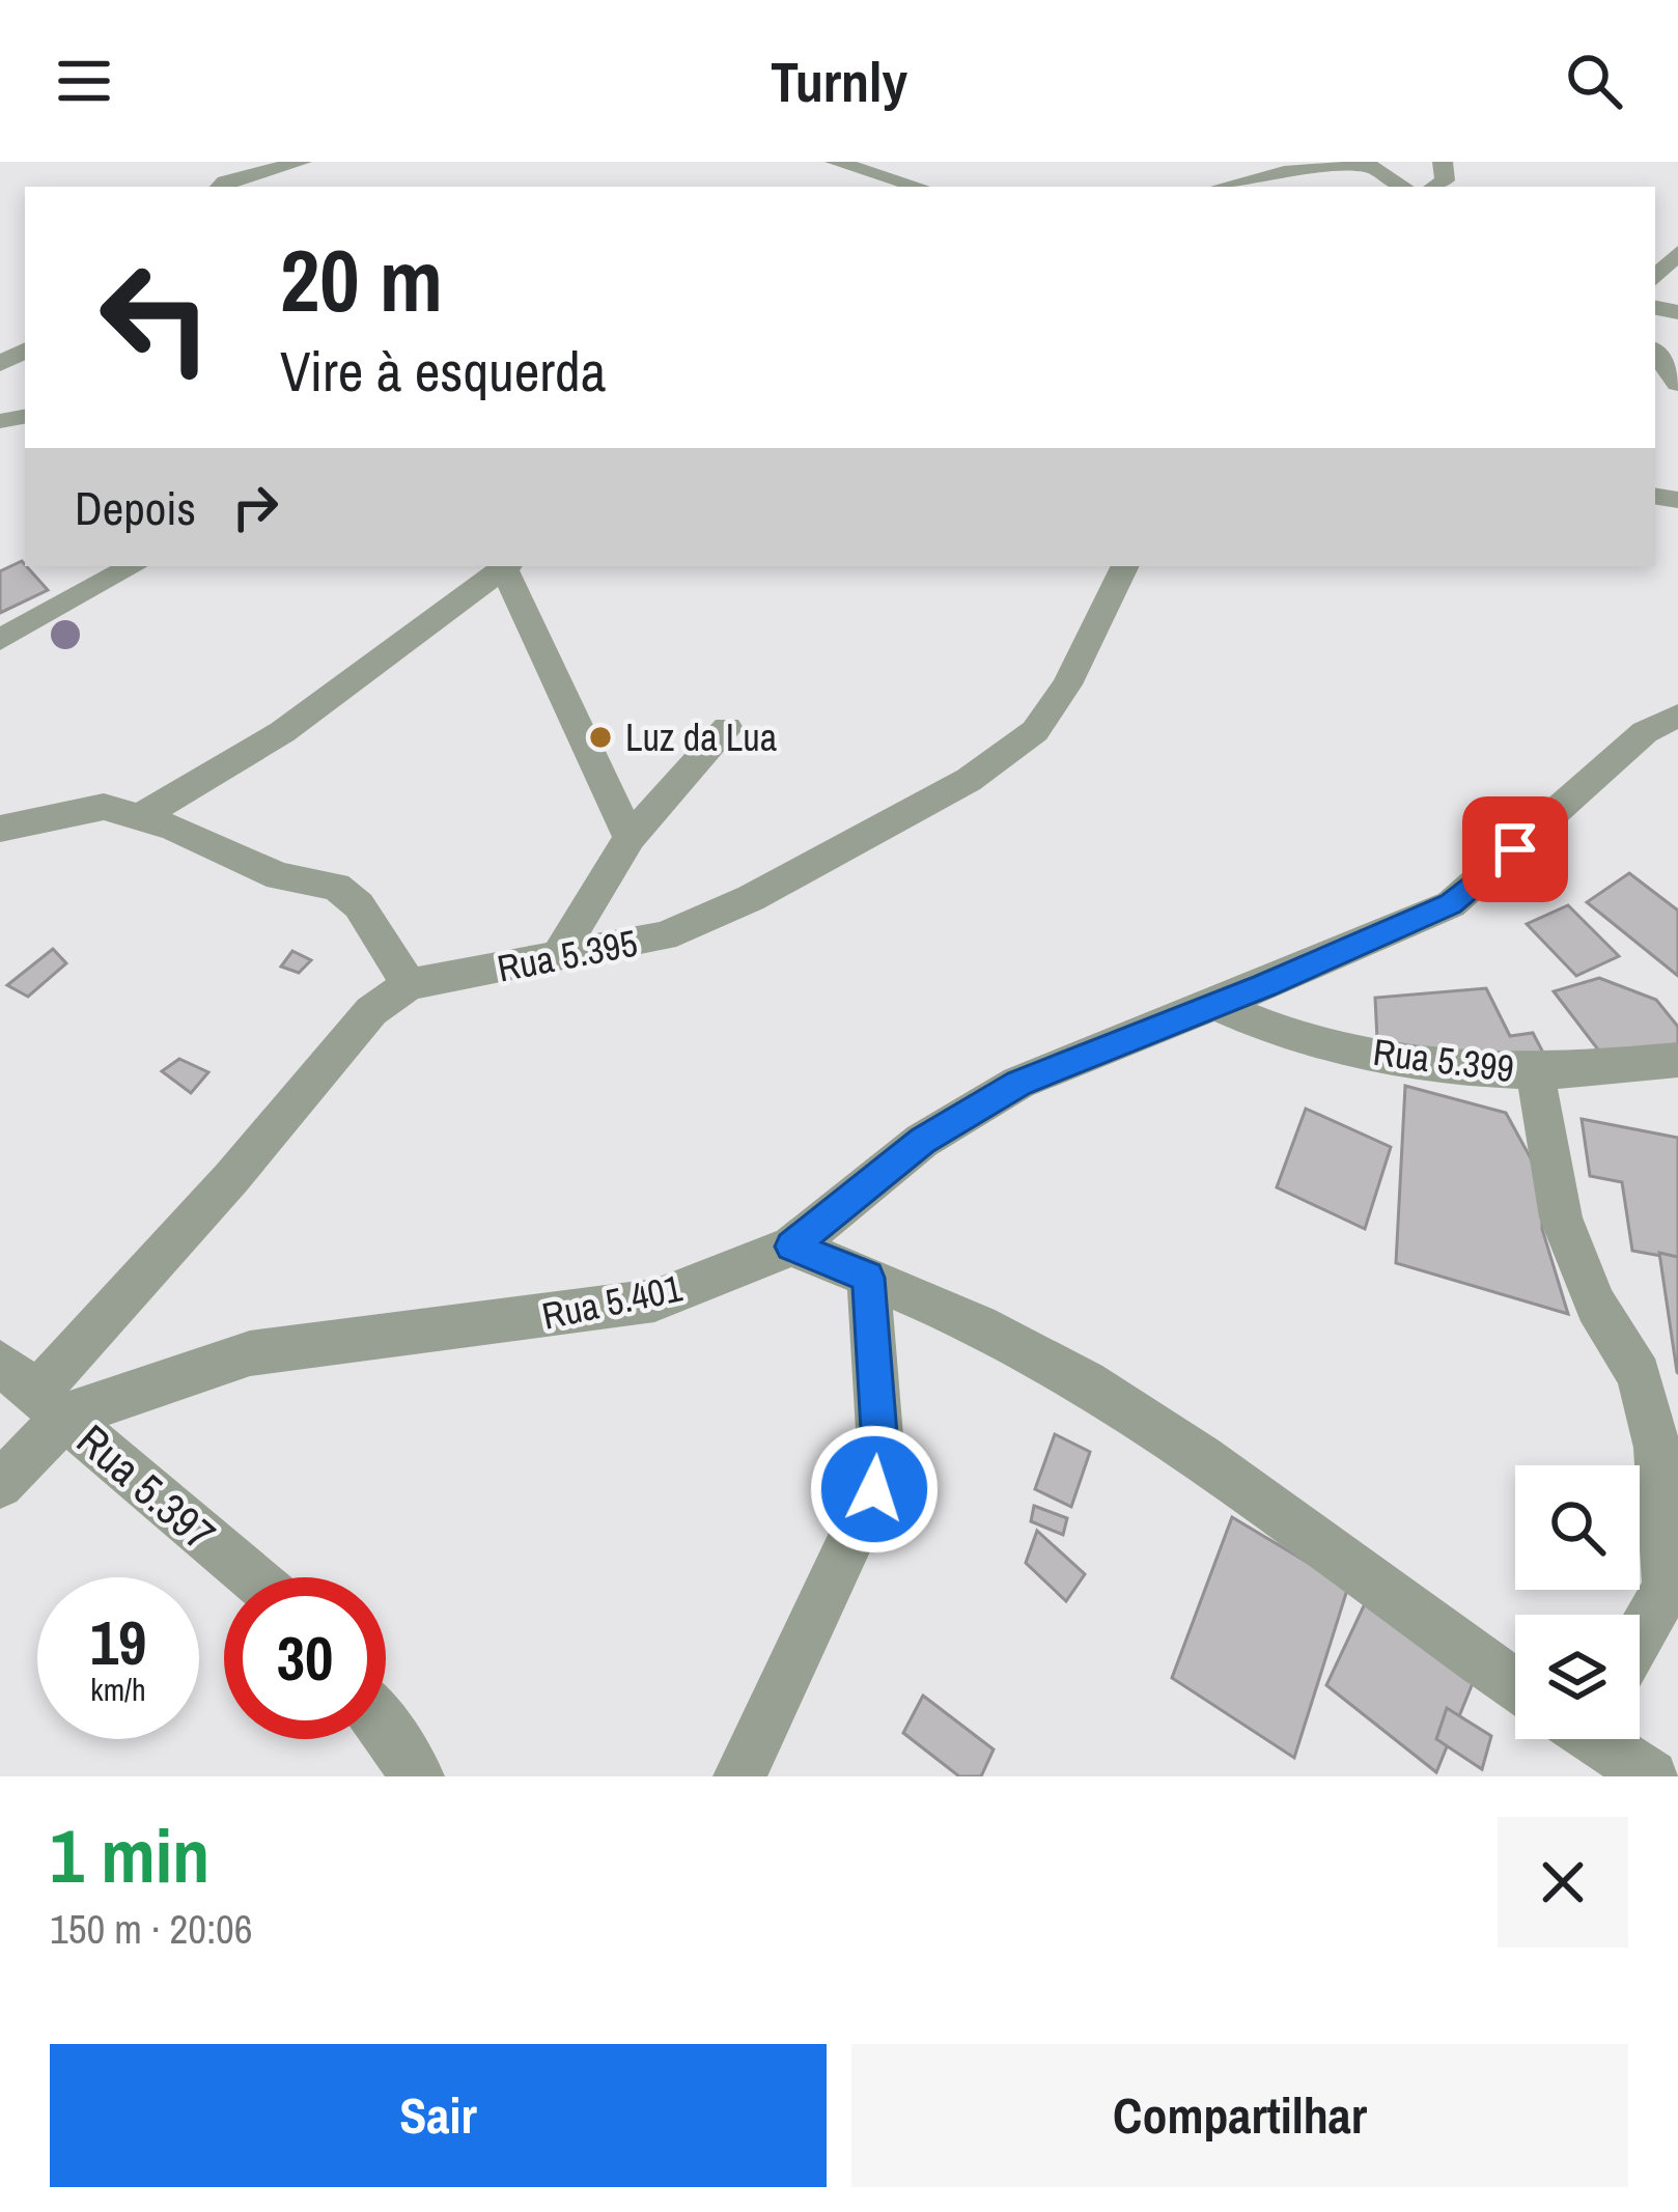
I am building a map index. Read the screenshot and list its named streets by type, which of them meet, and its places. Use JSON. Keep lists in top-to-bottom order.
{
  "streets": {
    "street": [
      "Rua 5.395",
      "Rua 5.399",
      "Rua 5.401",
      "Rua 5.397"
    ]
  },
  "crossings": [
    ["Rua 5.395", "Rua 5.401"],
    ["Rua 5.395", "Rua 5.397"],
    ["Rua 5.399", "Rua 5.401"],
    ["Rua 5.401", "Rua 5.397"]
  ],
  "places": ["Luz da Lua"],
  "page": {
    "header": "Turnly",
    "turn": ["20 m", "Vire à esquerda"],
    "then": "Depois",
    "speed": "19 km/h",
    "limit": "30",
    "heading": ["1 min", "150 m · 20:06"],
    "buttons": ["Sair", "Compartilhar"]
  }
}
